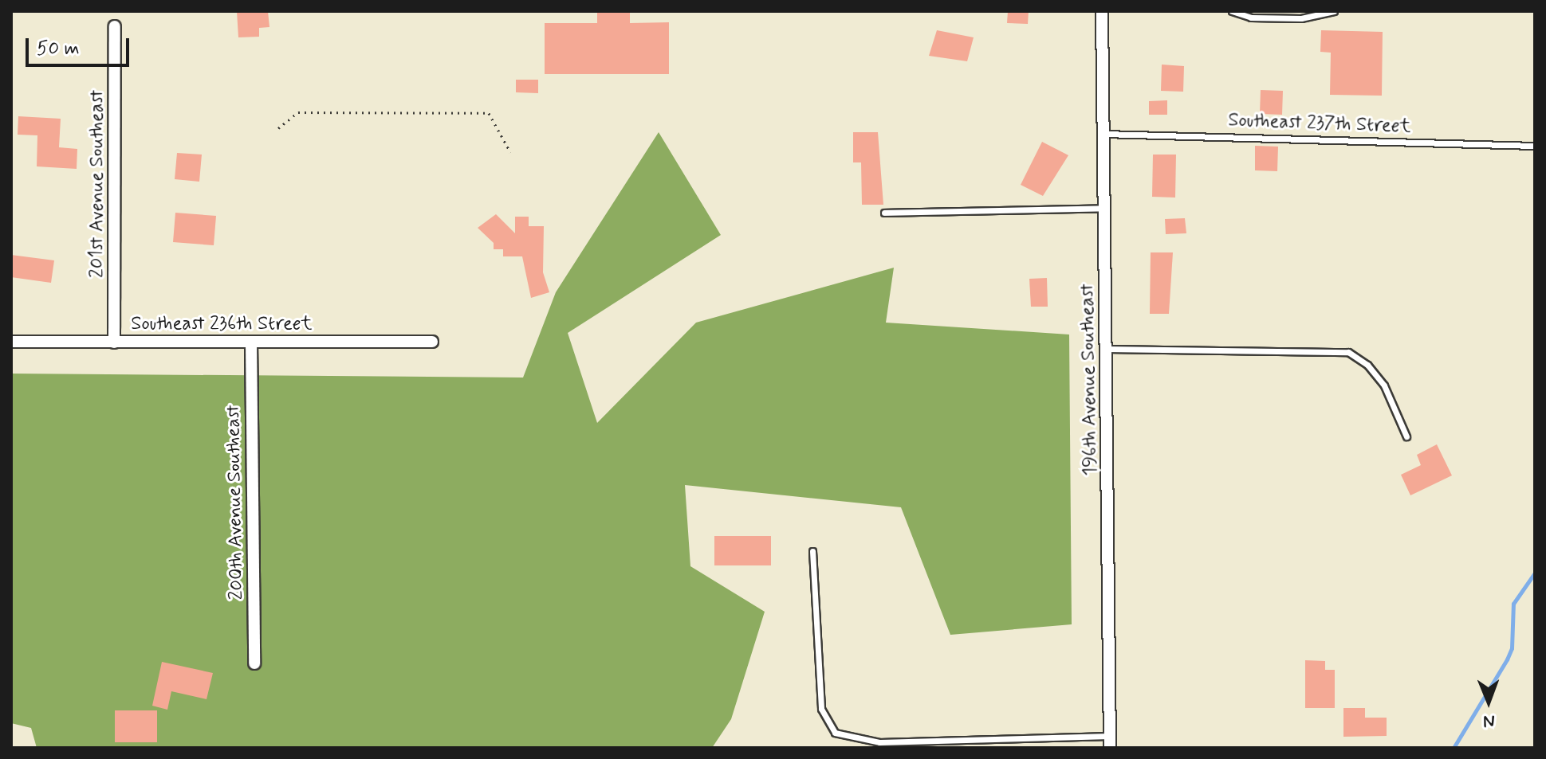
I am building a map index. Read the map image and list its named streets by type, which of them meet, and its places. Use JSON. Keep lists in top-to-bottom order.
{
  "streets": {
    "street": [
      "201st Avenue Southeast",
      "Southeast 236th Street",
      "196th Avenue Southeast",
      "200th Avenue Southeast"
    ],
    "lane": ["Southeast 237th Street"]
  },
  "crossings": [
    ["Southeast 237th Street", "196th Avenue Southeast"],
    ["201st Avenue Southeast", "Southeast 236th Street"],
    ["Southeast 236th Street", "200th Avenue Southeast"]
  ],
  "scale_bar": "50 m",
  "north": "bottom"
}
